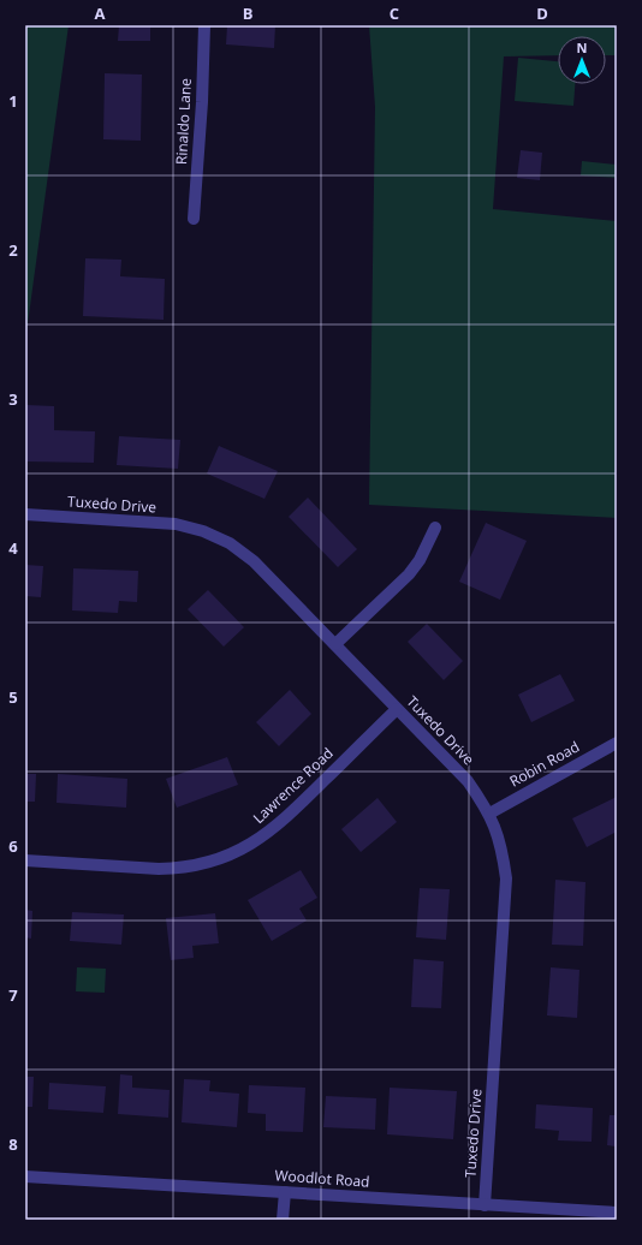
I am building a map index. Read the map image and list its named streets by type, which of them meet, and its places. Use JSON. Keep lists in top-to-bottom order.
{
  "streets": {
    "street": [
      "Rinaldo Lane",
      "Tuxedo Drive",
      "Robin Road",
      "Lawrence Road",
      "Woodlot Road"
    ]
  },
  "crossings": [
    ["Tuxedo Drive", "Robin Road"],
    ["Tuxedo Drive", "Lawrence Road"],
    ["Tuxedo Drive", "Woodlot Road"]
  ],
  "north": "top",
  "grid": {
    "columns": [
      "A",
      "B",
      "C",
      "D"
    ],
    "rows": [
      "1",
      "2",
      "3",
      "4",
      "5",
      "6",
      "7",
      "8"
    ]
  }
}
